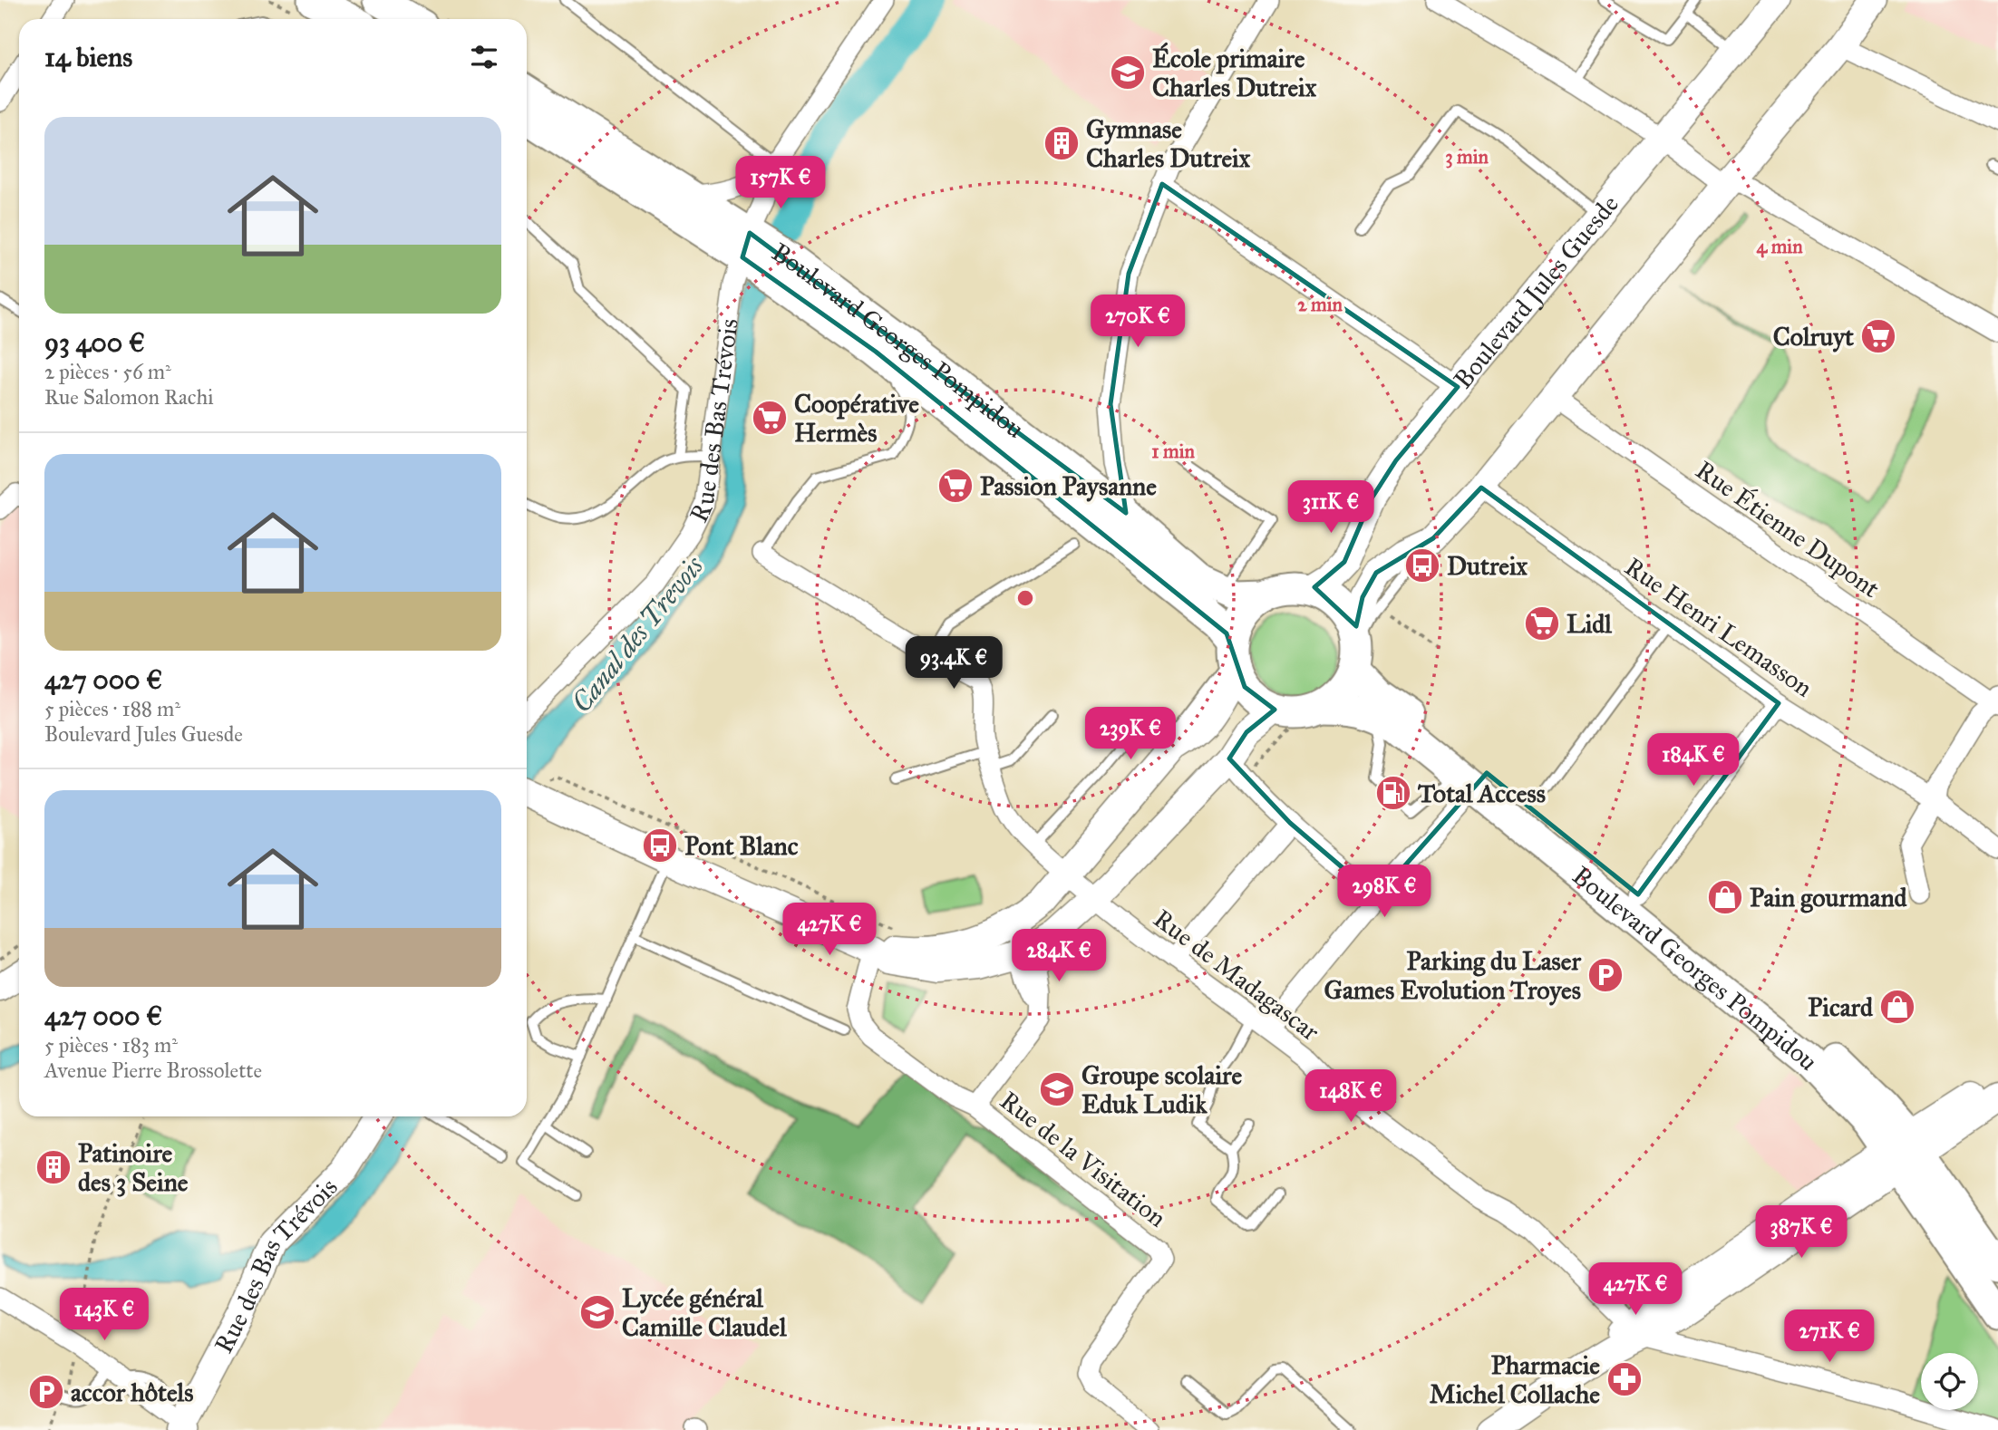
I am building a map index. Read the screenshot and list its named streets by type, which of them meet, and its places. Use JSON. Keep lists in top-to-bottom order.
{
  "streets": {
    "main road": ["Boulevard Jules Guesde", "Boulevard Georges Pompidou", "Rue des Bas Trévois"],
    "street": [
      "Rue Étienne Dupont",
      "Rue Henri Lemasson",
      "Rue de Madagascar",
      "Rue de la Visitation"
    ]
  },
  "crossings": [
    ["Boulevard Jules Guesde", "Boulevard Georges Pompidou"],
    ["Boulevard Georges Pompidou", "Rue des Bas Trévois"]
  ],
  "water": ["Canal des Trevois"],
  "places": {
    "school or university": ["École primaire Charles Dutreix", "Groupe scolaire Eduk Ludik", "Lycée général Camille Claudel"],
    "building": ["Gymnase Charles Dutreix", "Patinoire des 3 Seine"],
    "supermarket": [
      "Colruyt",
      "Coopérative Hermès",
      "Passion Paysanne",
      "Lidl"
    ],
    "bus stop": ["Dutreix", "Pont Blanc"],
    "fuel station": ["Total Access"],
    "shop": ["Pain gourmand", "Picard"],
    "parking": ["Parking du Laser Games Evolution Troyes", "accor hôtels"],
    "pharmacy": ["Pharmacie Michel Collache"]
  },
  "page": {
    "heading": "14 biens",
    "list": [
      {
        "name": "93 400 €",
        "note": "2 pièces · 56 m² · Rue Salomon Rachi"
      },
      {
        "name": "427 000 €",
        "note": "5 pièces · 188 m² · Boulevard Jules Guesde"
      },
      {
        "name": "427 000 €",
        "note": "5 pièces · 183 m² · Avenue Pierre Brossolette"
      }
    ],
    "price": [
      "157K €",
      "270K €",
      "311K €",
      "93.4K €",
      "239K €",
      "184K €",
      "298K €",
      "427K €",
      "284K €",
      "148K €",
      "387K €",
      "427K €",
      "143K €",
      "271K €"
    ]
  },
  "rings": [
    "3 min",
    "4 min",
    "2 min",
    "1 min"
  ]
}
